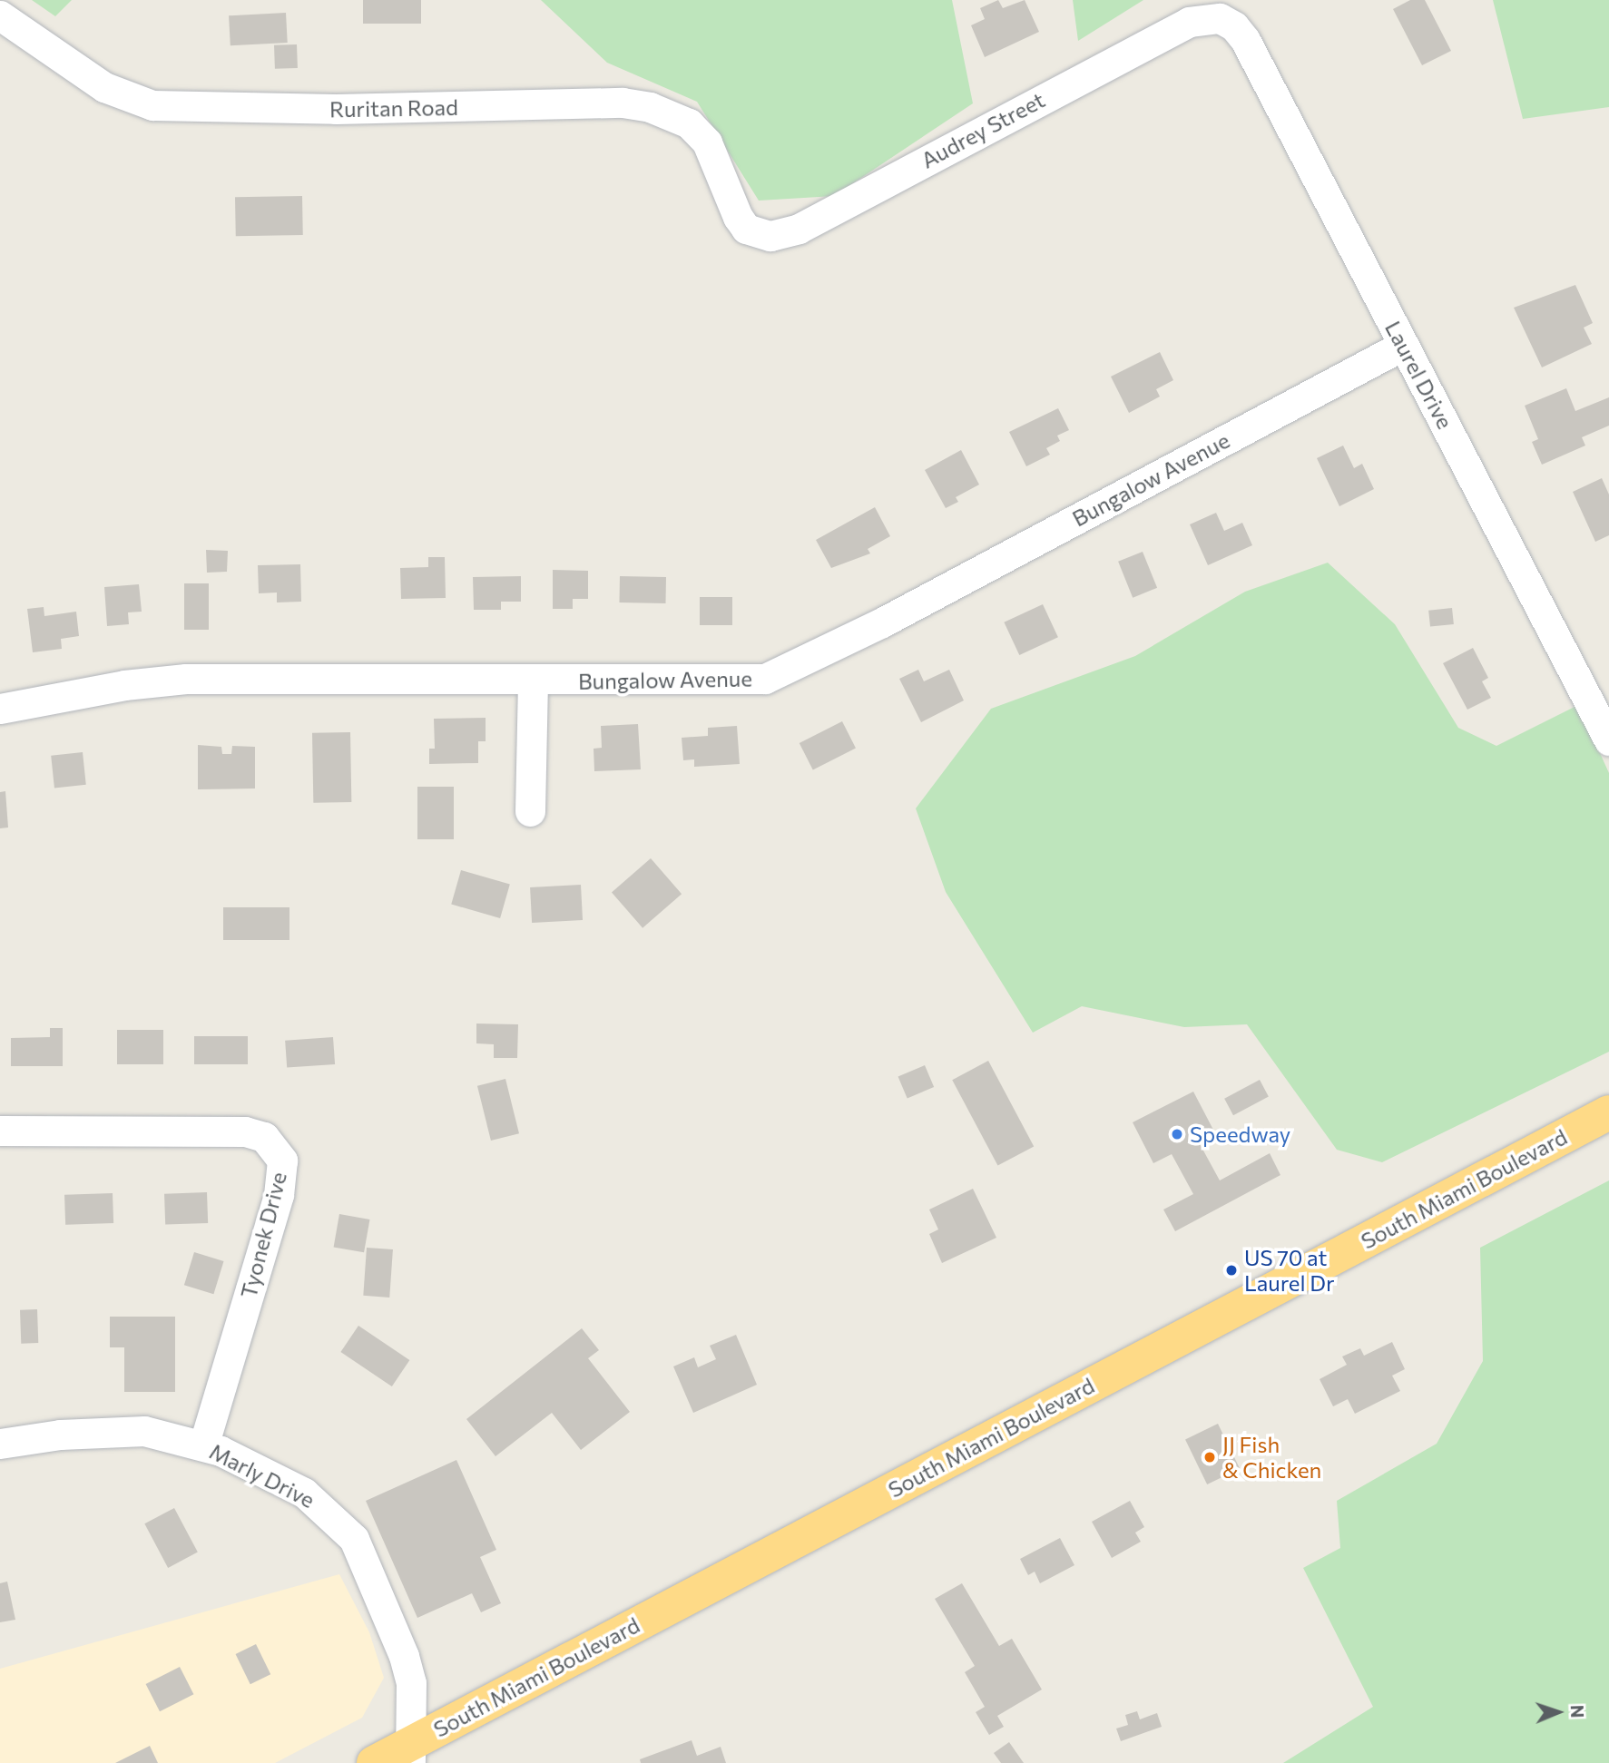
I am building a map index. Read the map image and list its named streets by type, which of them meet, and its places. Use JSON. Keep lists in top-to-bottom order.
{
  "streets": {
    "highway": ["South Miami Boulevard"],
    "street": [
      "Ruritan Road",
      "Audrey Street",
      "Laurel Drive",
      "Bungalow Avenue",
      "Tyonek Drive",
      "Marly Drive"
    ]
  },
  "crossings": [
    ["Ruritan Road", "Audrey Street"],
    ["Audrey Street", "Laurel Drive"],
    ["Laurel Drive", "Bungalow Avenue"],
    ["South Miami Boulevard", "Marly Drive"],
    ["Tyonek Drive", "Marly Drive"]
  ],
  "places": ["Speedway", "US 70 at Laurel Dr", "JJ Fish & Chicken"],
  "north": "right"
}
